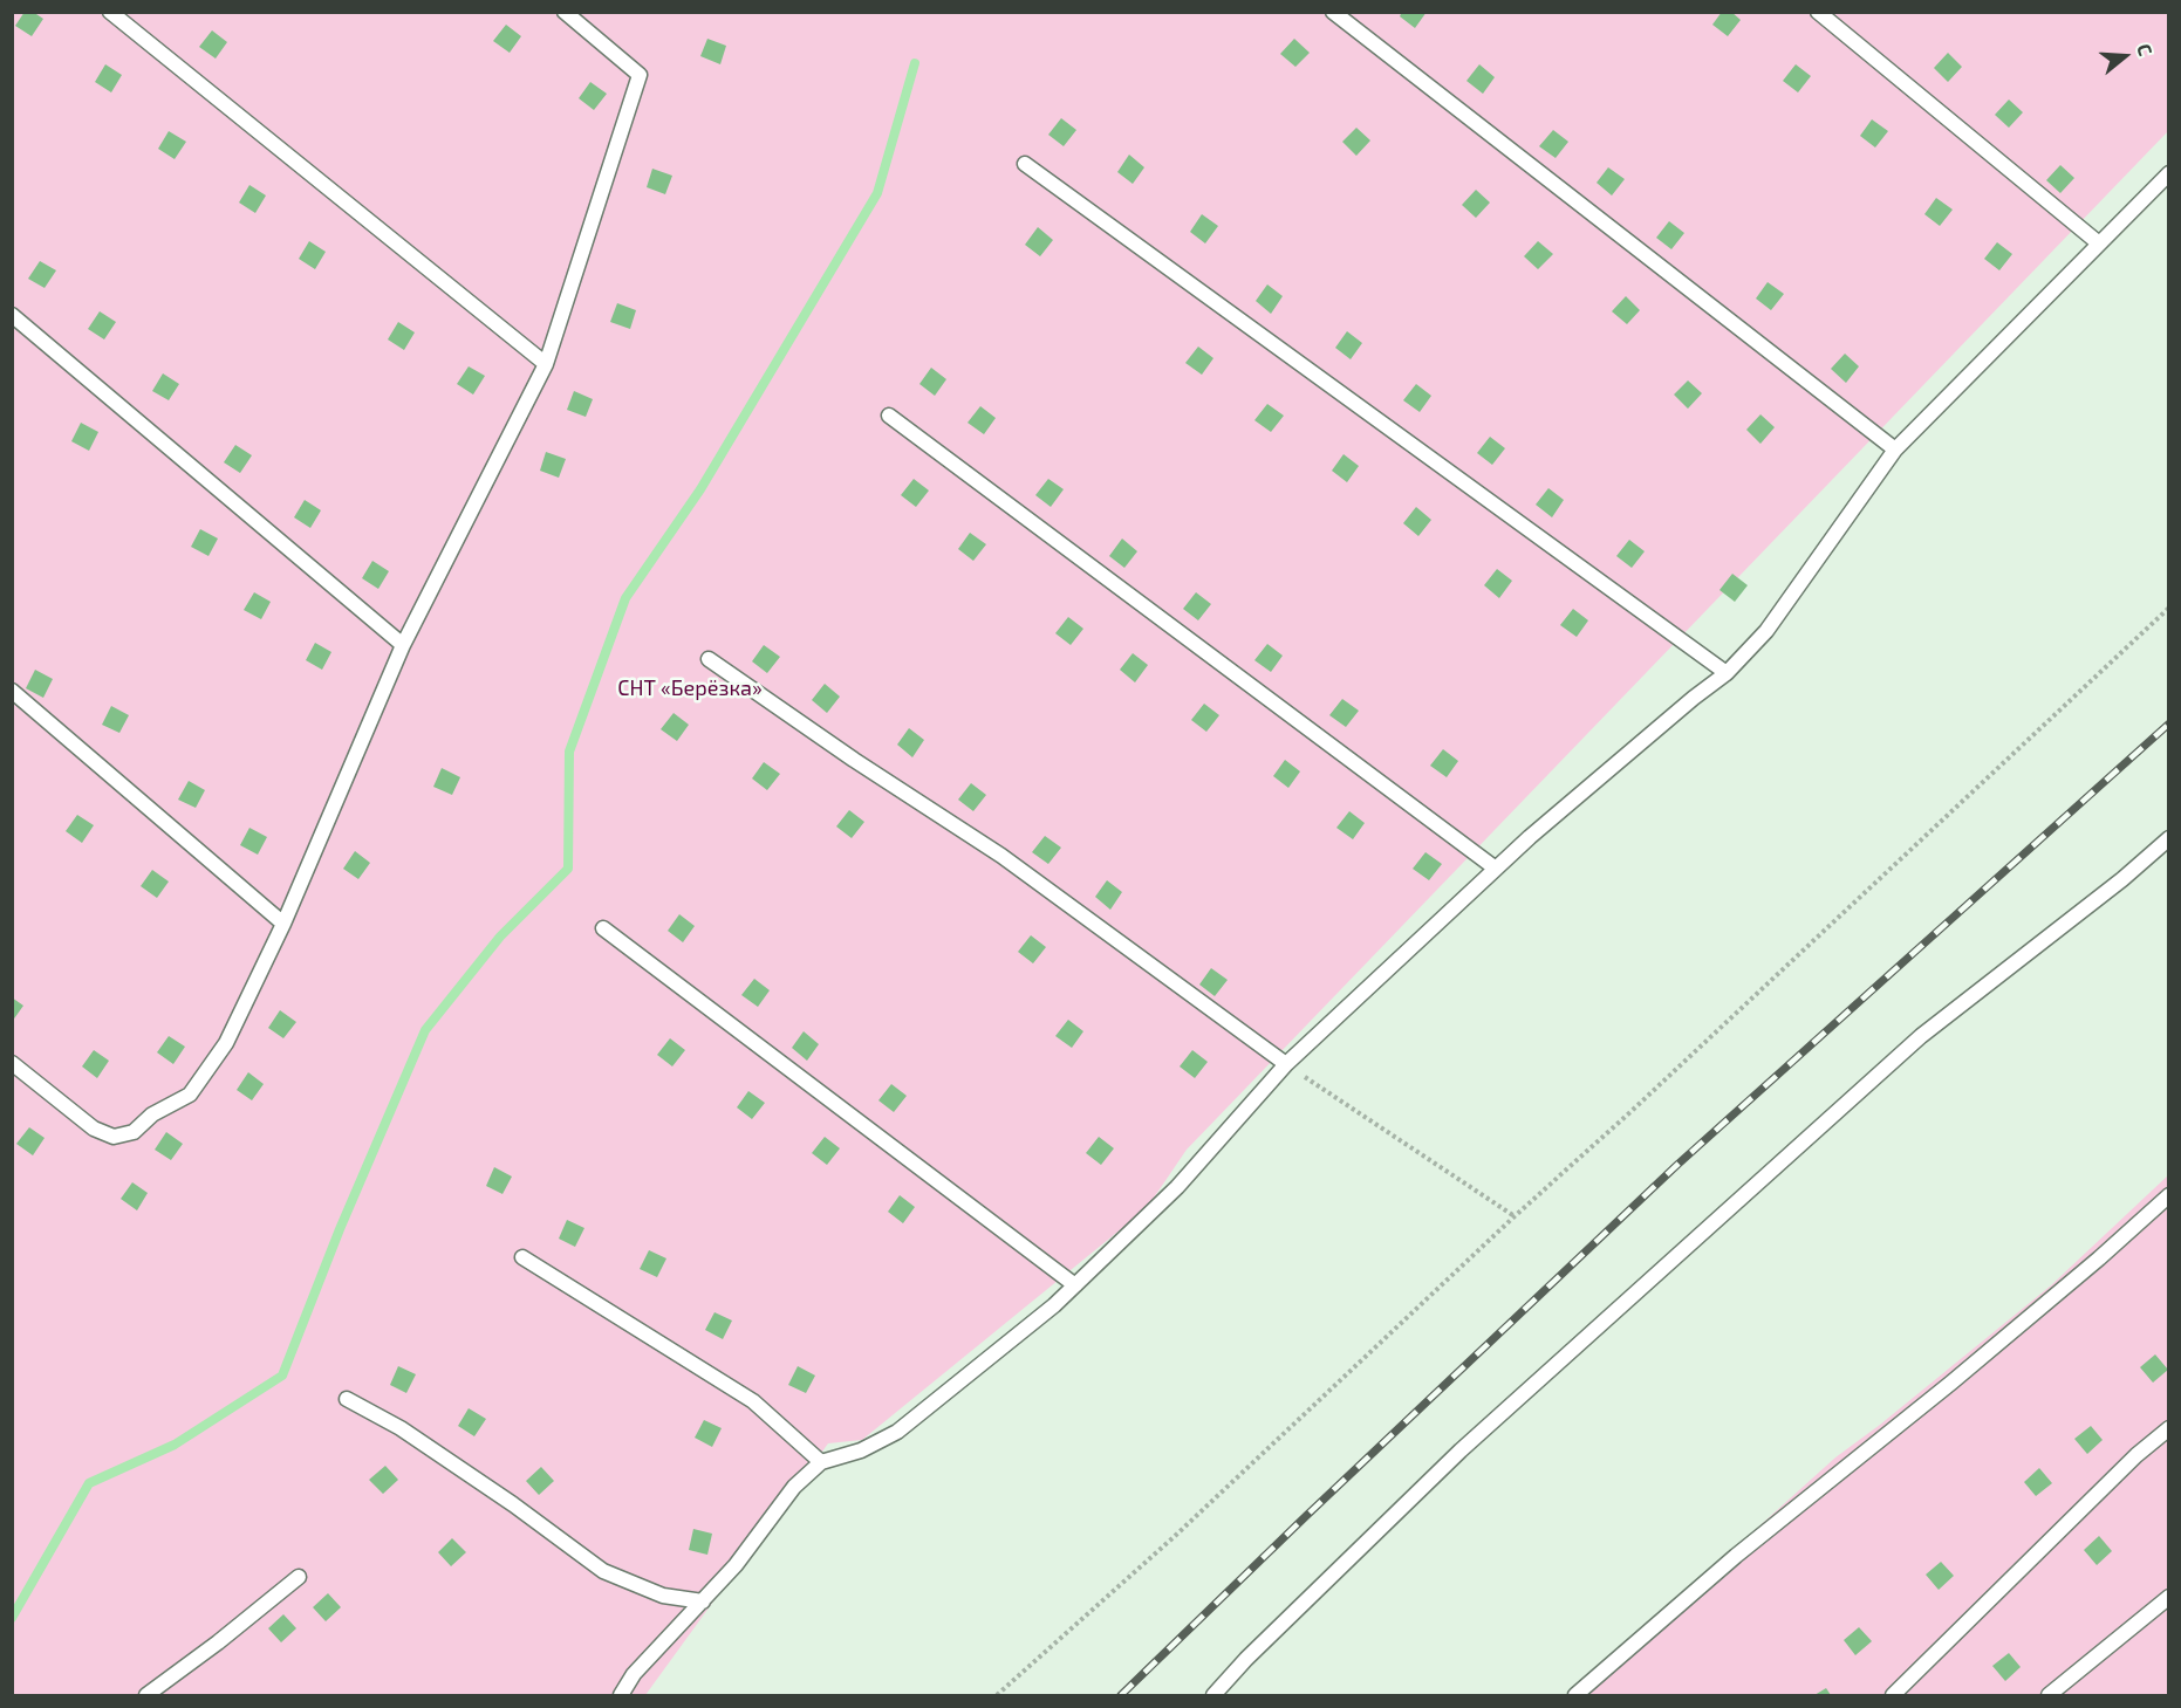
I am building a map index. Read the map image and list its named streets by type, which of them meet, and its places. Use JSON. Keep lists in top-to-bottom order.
{
  "parks": ["СНТ «Берёзка»"],
  "north": "right"
}
